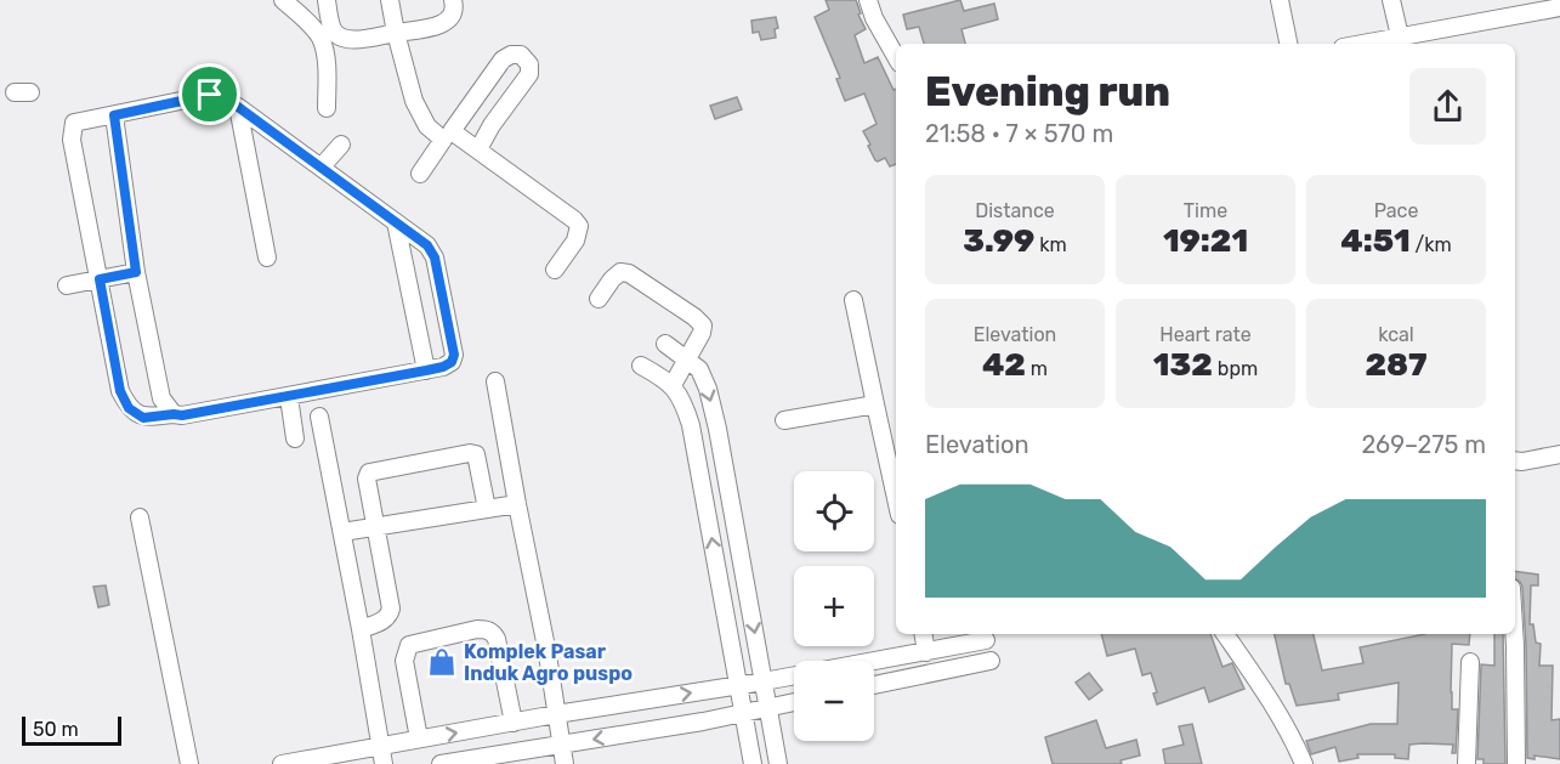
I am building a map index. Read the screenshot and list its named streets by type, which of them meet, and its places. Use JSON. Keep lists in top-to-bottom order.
{
  "places": {
    "shop": ["Komplek Pasar Induk Agro puspo"]
  },
  "scale_bar": "50 m",
  "page": {
    "heading": ["Evening run", "21:58 · 7 × 570 m"],
    "stats": [
      ["Distance", "3.99 km"],
      ["Time", "19:21"],
      ["Pace", "4:51 /km"],
      ["Elevation", "42 m"],
      ["Heart rate", "132 bpm"],
      ["kcal", "287"]
    ],
    "chart": ["Elevation", "269–275 m"],
    "map_buttons": ["+", "−"],
    "scale": "50 m"
  }
}
